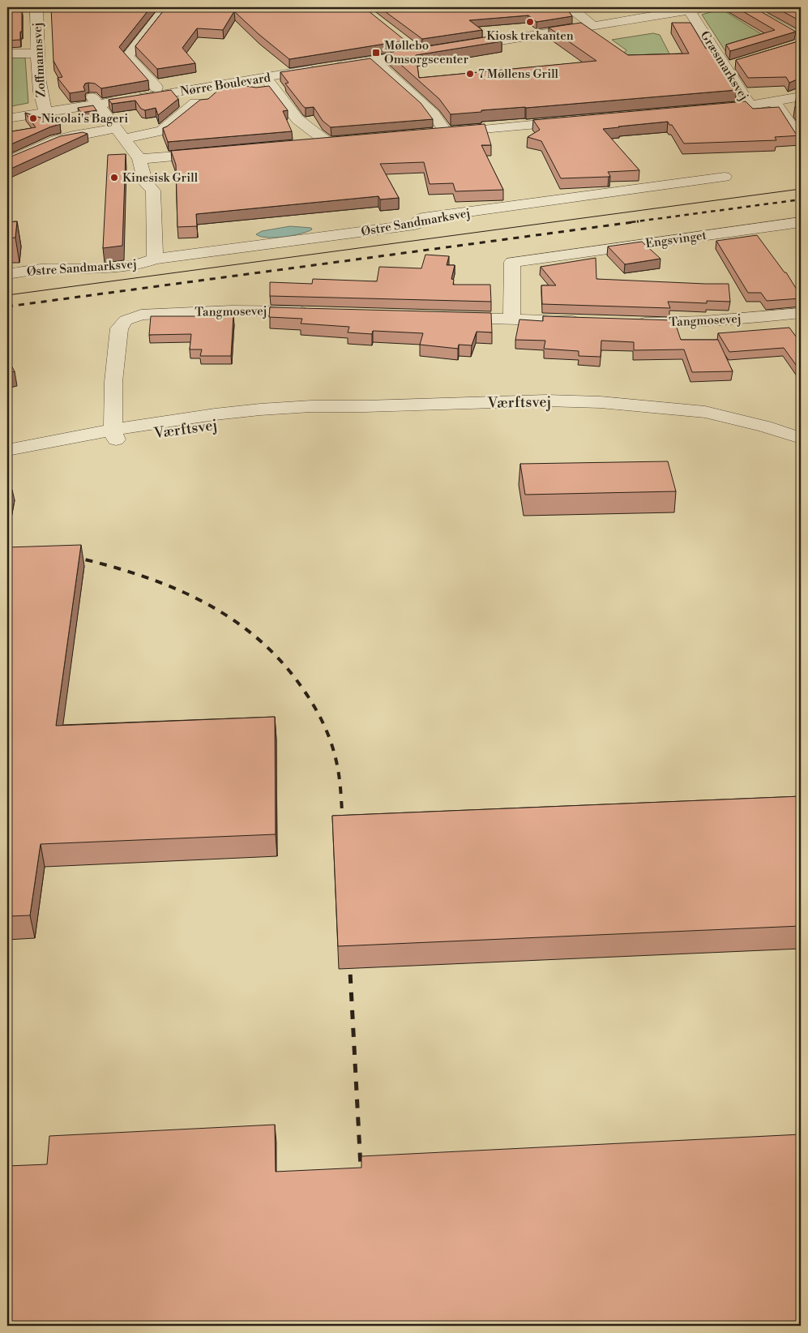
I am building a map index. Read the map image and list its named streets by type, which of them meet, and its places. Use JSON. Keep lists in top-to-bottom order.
{
  "streets": {
    "street": [
      "Zoffmannsvej",
      "Græsmarksvej",
      "Nørre Boulevard",
      "Østre Sandmarksvej",
      "Engsvinget",
      "Tangmosevej",
      "Værftsvej"
    ]
  },
  "crossings": [
    ["Zoffmannsvej", "Nørre Boulevard"],
    ["Nørre Boulevard", "Østre Sandmarksvej"],
    ["Tangmosevej", "Værftsvej"]
  ],
  "places": {
    "other": [
      "Kiosk trekanten",
      "7 Møllens Grill",
      "Nicolai's Bageri",
      "Kinesisk Grill"
    ],
    "transit": ["Møllebo Omsorgscenter"]
  }
}
